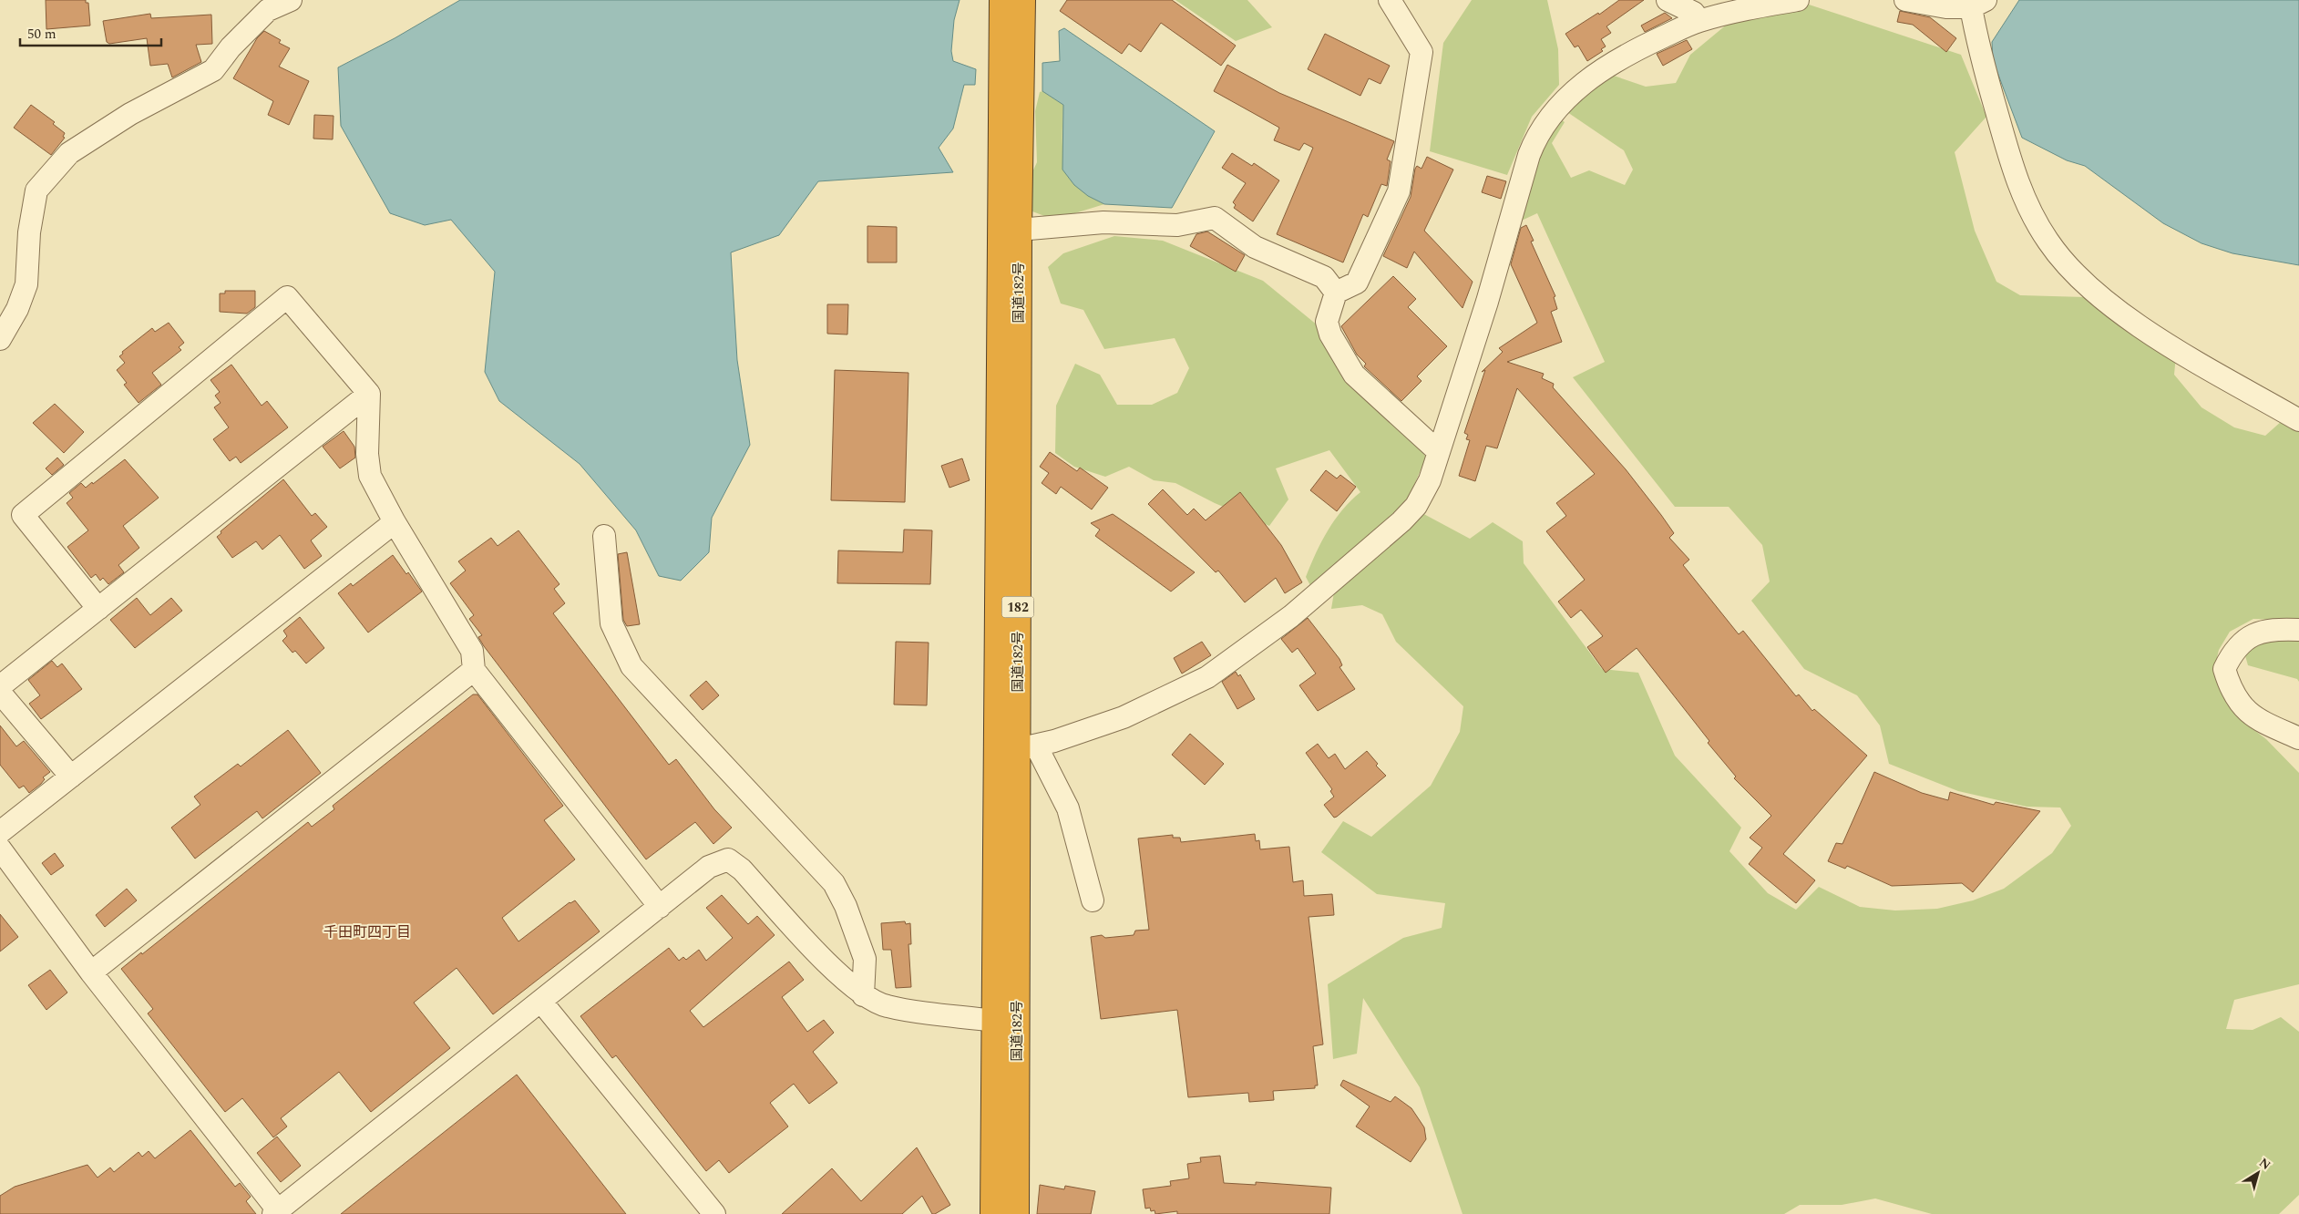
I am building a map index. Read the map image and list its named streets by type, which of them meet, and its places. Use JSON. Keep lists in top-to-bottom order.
{
  "streets": {
    "highway": ["国道182号", "182"]
  },
  "districts": ["千田町四丁目"],
  "scale_bar": "50 m",
  "north": "top right"
}
